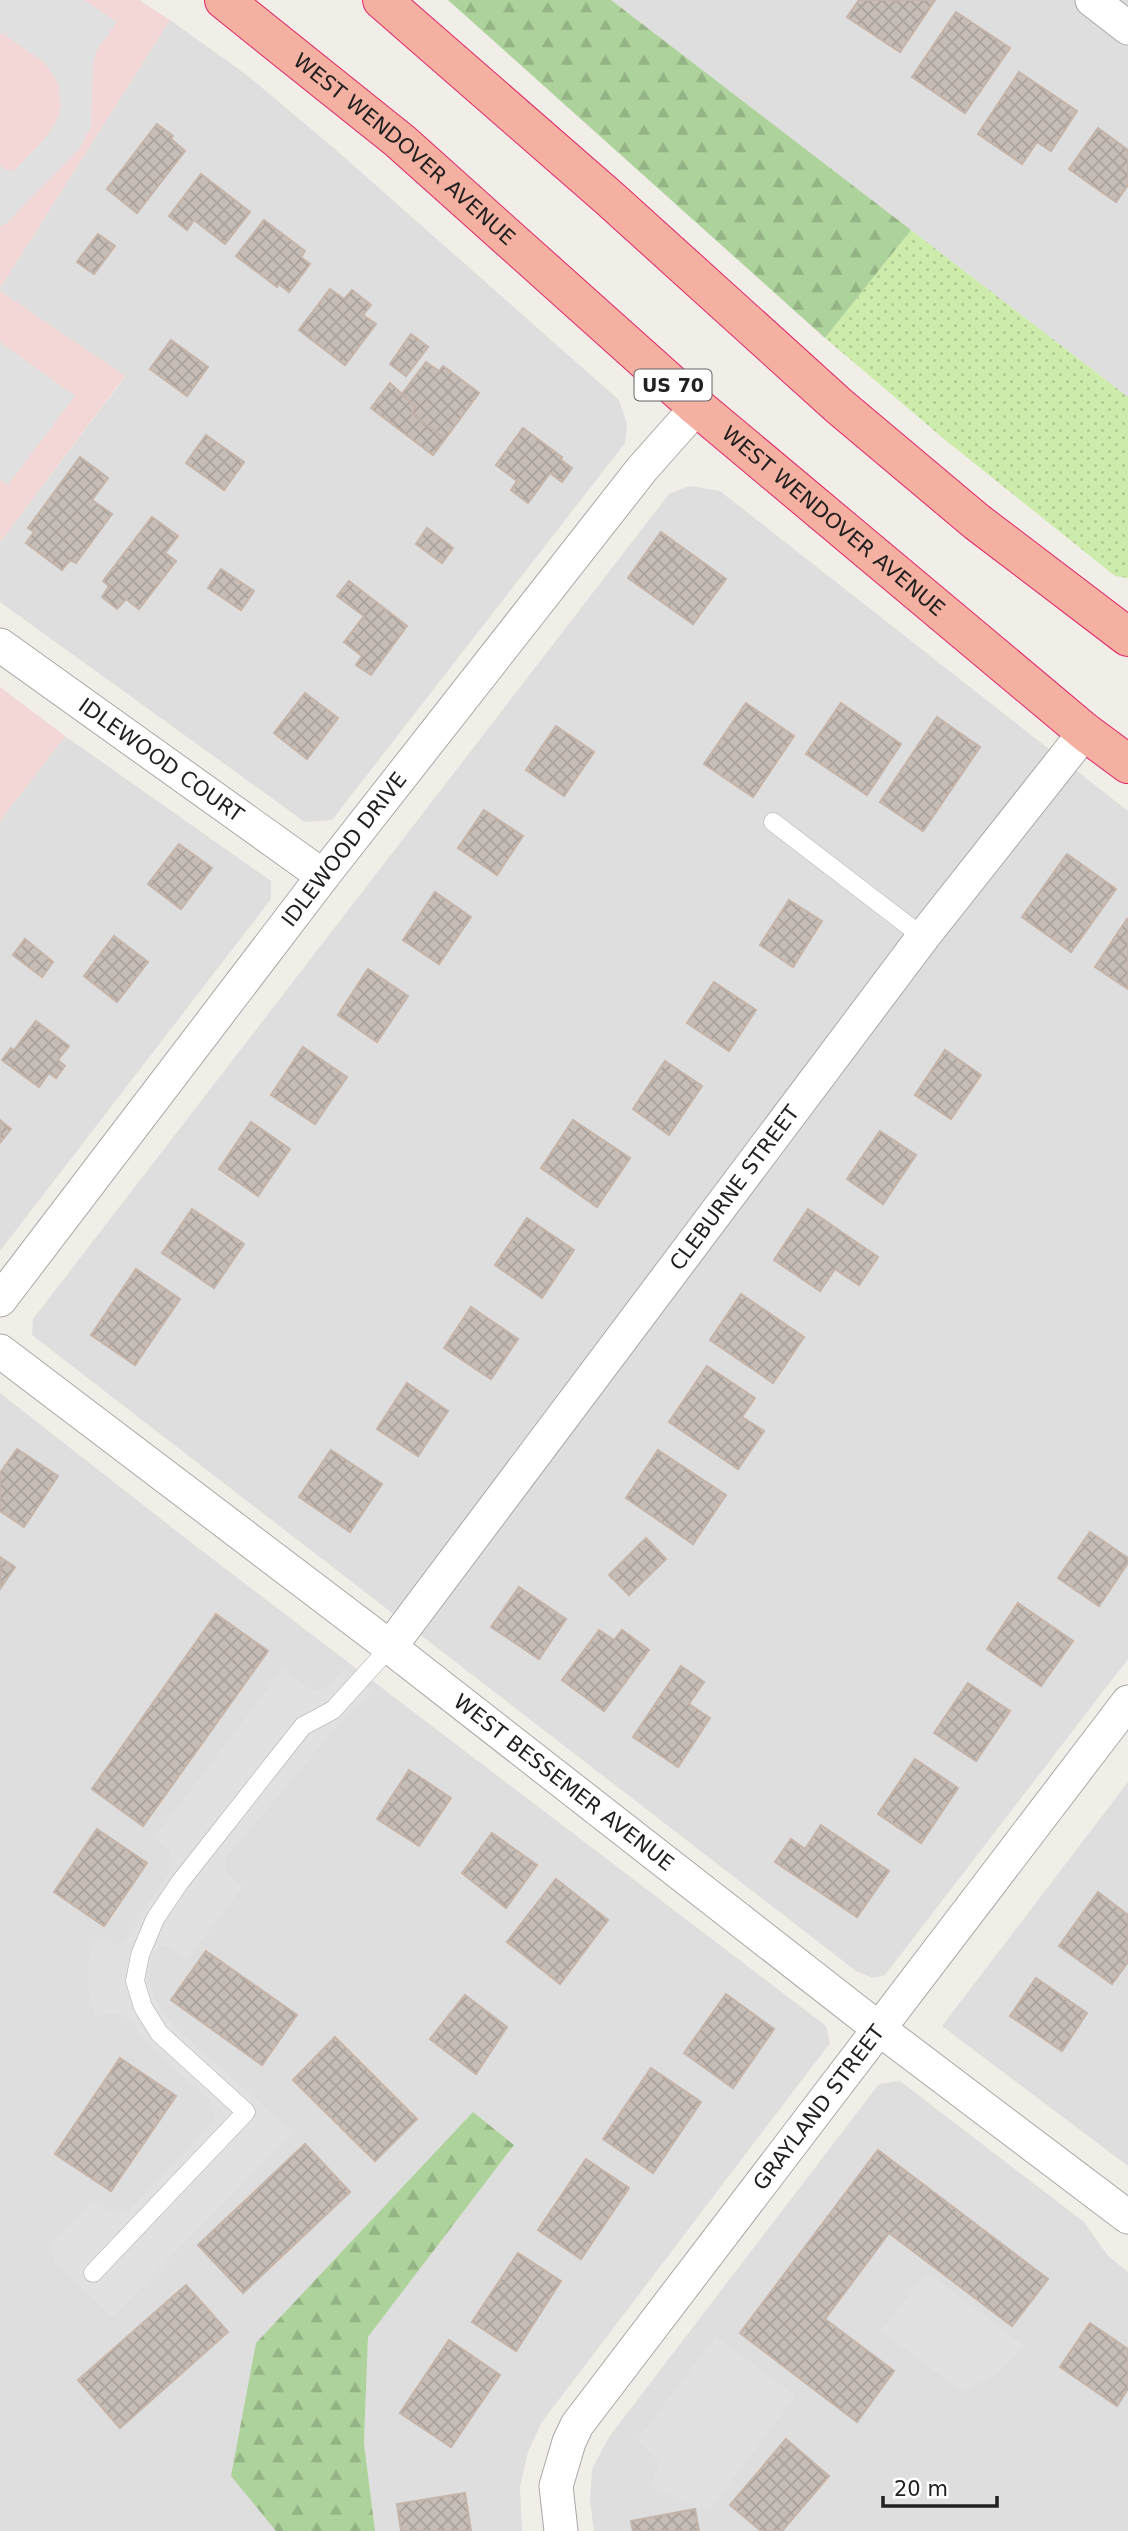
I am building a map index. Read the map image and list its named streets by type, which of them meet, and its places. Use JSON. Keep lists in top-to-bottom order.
{
  "streets": {
    "highway": ["WEST WENDOVER AVENUE", "US 70"],
    "street": [
      "IDLEWOOD COURT",
      "IDLEWOOD DRIVE",
      "CLEBURNE STREET",
      "WEST BESSEMER AVENUE",
      "GRAYLAND STREET"
    ]
  },
  "crossings": [
    ["WEST WENDOVER AVENUE", "IDLEWOOD DRIVE"],
    ["WEST WENDOVER AVENUE", "CLEBURNE STREET"],
    ["IDLEWOOD COURT", "IDLEWOOD DRIVE"],
    ["CLEBURNE STREET", "WEST BESSEMER AVENUE"],
    ["WEST BESSEMER AVENUE", "GRAYLAND STREET"]
  ],
  "scale_bar": "20 m"
}
